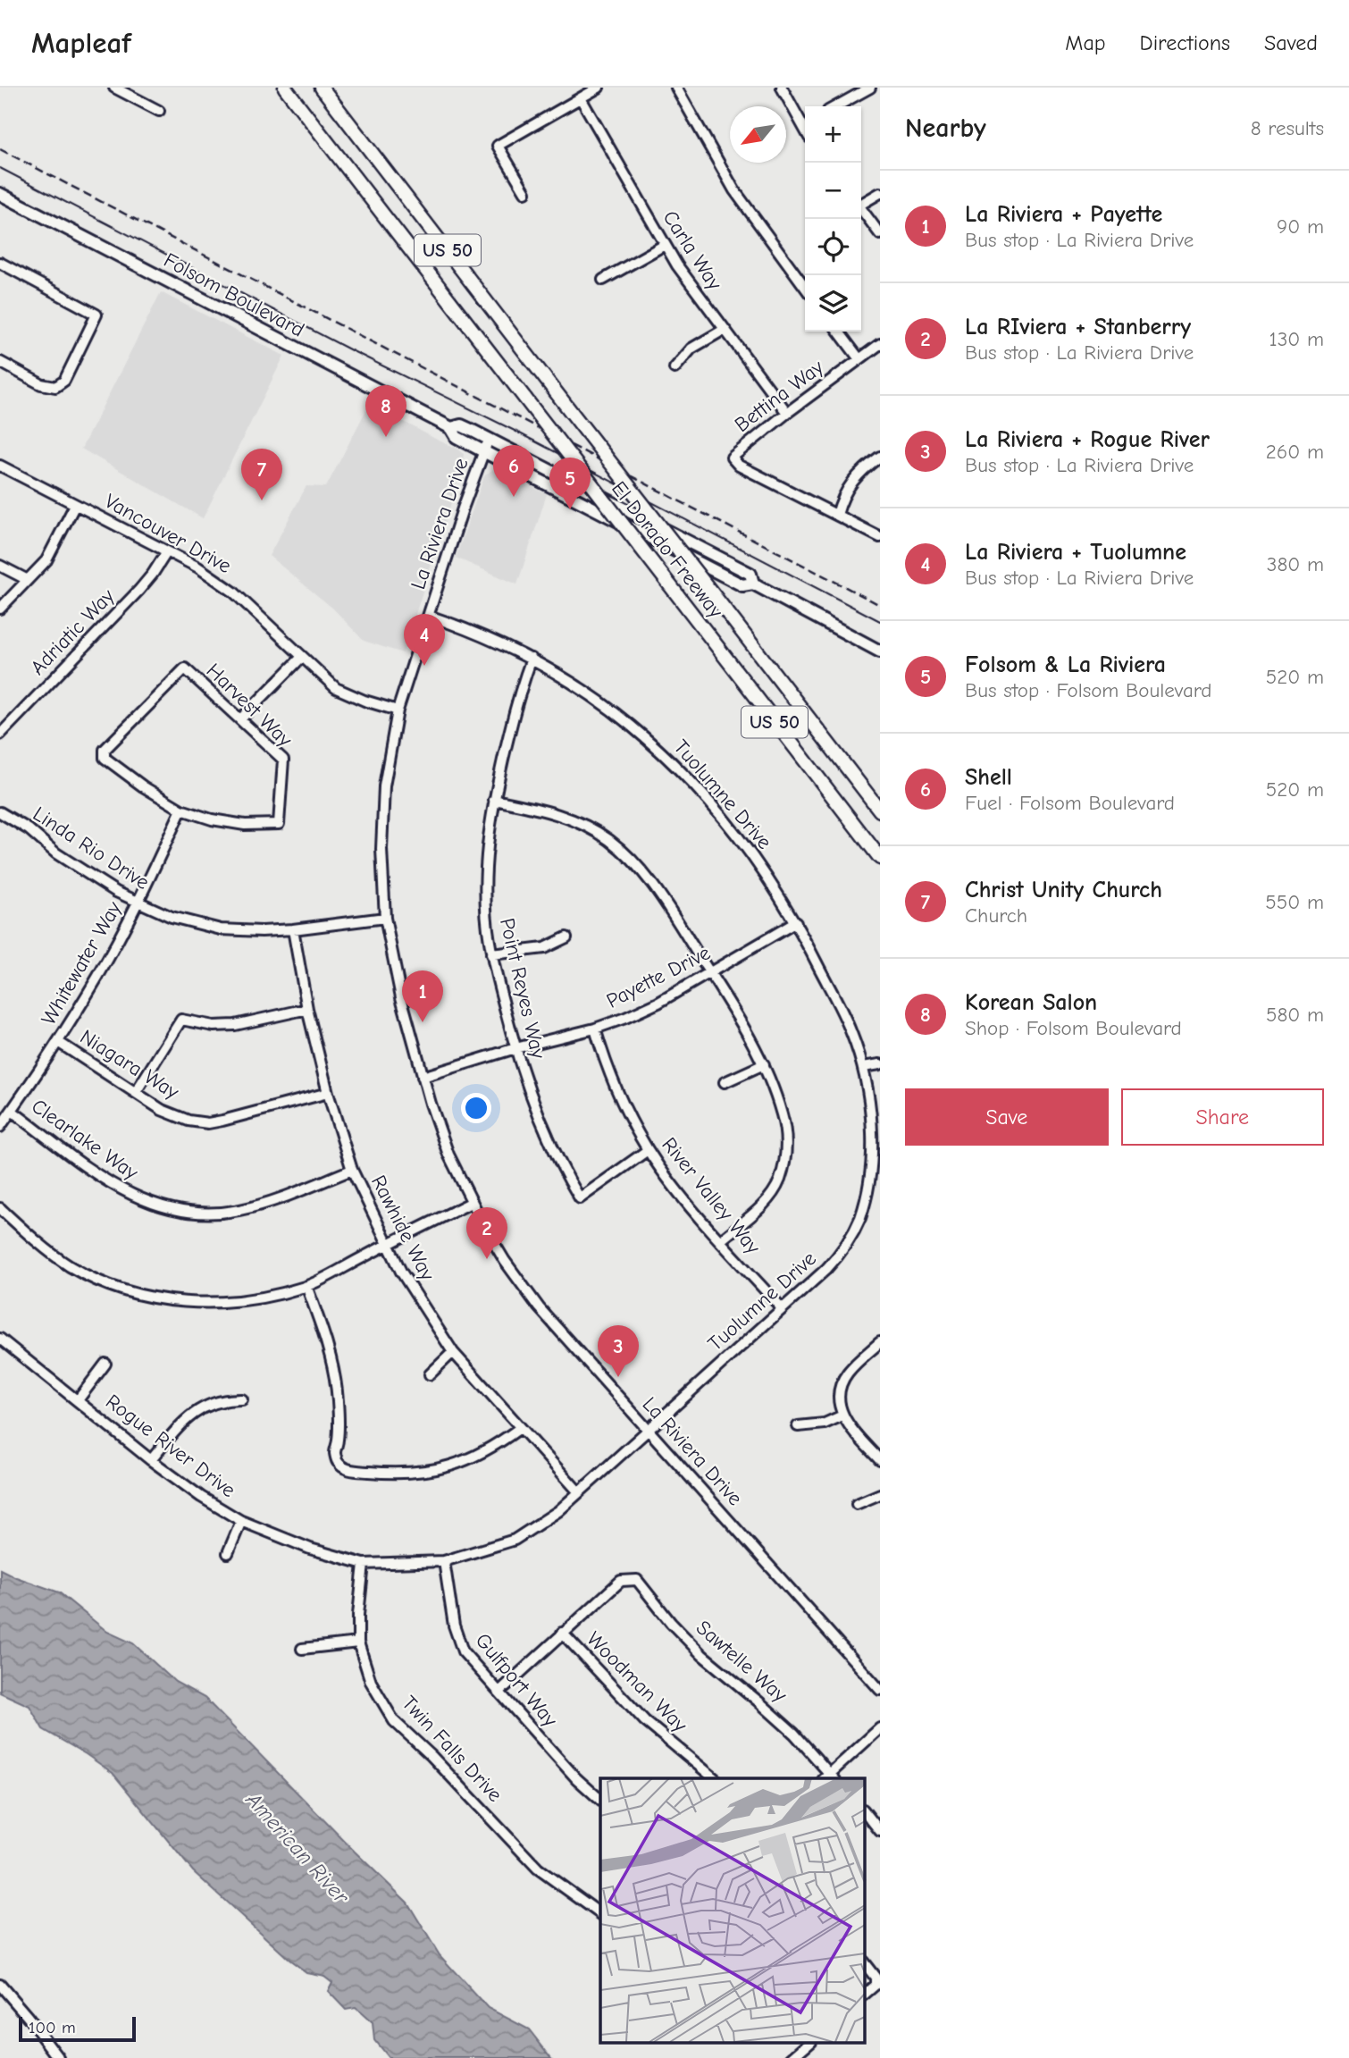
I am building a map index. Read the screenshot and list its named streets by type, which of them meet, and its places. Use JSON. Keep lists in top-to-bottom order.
{
  "streets": {
    "highway": ["US 50", "El Dorado Freeway"],
    "main road": ["Folsom Boulevard"],
    "street": [
      "Carla Way",
      "Bettina Way",
      "La Riviera Drive",
      "Vancouver Drive",
      "Adriatic Way",
      "Harvest Way",
      "Tuolumne Drive",
      "Linda Rio Drive",
      "Whitewater Way",
      "Payette Drive",
      "Point Reyes Way",
      "Niagara Way",
      "Clearlake Way",
      "River Valley Way",
      "Rawhide Way",
      "Rogue River Drive",
      "Sawtelle Way",
      "Gulfport Way",
      "Woodman Way",
      "Twin Falls Drive"
    ]
  },
  "crossings": [
    ["Carla Way", "Bettina Way"],
    ["Folsom Boulevard", "La Riviera Drive"],
    ["La Riviera Drive", "Vancouver Drive"],
    ["La Riviera Drive", "Tuolumne Drive"],
    ["La Riviera Drive", "Linda Rio Drive"],
    ["La Riviera Drive", "Payette Drive"],
    ["La Riviera Drive", "Rogue River Drive"],
    ["Vancouver Drive", "Adriatic Way"],
    ["Harvest Way", "Whitewater Way"],
    ["Tuolumne Drive", "Payette Drive"],
    ["Tuolumne Drive", "Point Reyes Way"],
    ["Tuolumne Drive", "River Valley Way"],
    ["Tuolumne Drive", "Rogue River Drive"],
    ["Linda Rio Drive", "Whitewater Way"],
    ["Linda Rio Drive", "Rawhide Way"],
    ["Whitewater Way", "Niagara Way"],
    ["Whitewater Way", "Clearlake Way"],
    ["Payette Drive", "Point Reyes Way"],
    ["Payette Drive", "River Valley Way"],
    ["Point Reyes Way", "River Valley Way"],
    ["Niagara Way", "Rawhide Way"],
    ["Clearlake Way", "Rawhide Way"],
    ["Rawhide Way", "Rogue River Drive"],
    ["Rogue River Drive", "Gulfport Way"],
    ["Rogue River Drive", "Twin Falls Drive"],
    ["Sawtelle Way", "Woodman Way"]
  ],
  "water": ["American River"],
  "scale_bar": "100 m",
  "north": "bottom left",
  "page": {
    "header": "Mapleaf",
    "nav": ["Map", "Directions", "Saved"],
    "heading": ["Nearby", "8 results"],
    "map_buttons": ["+", "−"],
    "list": [
      {
        "mark": "1",
        "name": "La Riviera + Payette",
        "note": "Bus stop · La Riviera Drive",
        "value": "90 m"
      },
      {
        "mark": "2",
        "name": "La RIviera + Stanberry",
        "note": "Bus stop · La Riviera Drive",
        "value": "130 m"
      },
      {
        "mark": "3",
        "name": "La Riviera + Rogue River",
        "note": "Bus stop · La Riviera Drive",
        "value": "260 m"
      },
      {
        "mark": "4",
        "name": "La Riviera + Tuolumne",
        "note": "Bus stop · La Riviera Drive",
        "value": "380 m"
      },
      {
        "mark": "5",
        "name": "Folsom & La Riviera",
        "note": "Bus stop · Folsom Boulevard",
        "value": "520 m"
      },
      {
        "mark": "6",
        "name": "Shell",
        "note": "Fuel · Folsom Boulevard",
        "value": "520 m"
      },
      {
        "mark": "7",
        "name": "Christ Unity Church",
        "note": "Church",
        "value": "550 m"
      },
      {
        "mark": "8",
        "name": "Korean Salon",
        "note": "Shop · Folsom Boulevard",
        "value": "580 m"
      }
    ],
    "pins": [
      "8",
      "6",
      "7",
      "5",
      "4",
      "1",
      "2",
      "3"
    ],
    "buttons": ["Save", "Share"],
    "scale": "100 m"
  }
}
